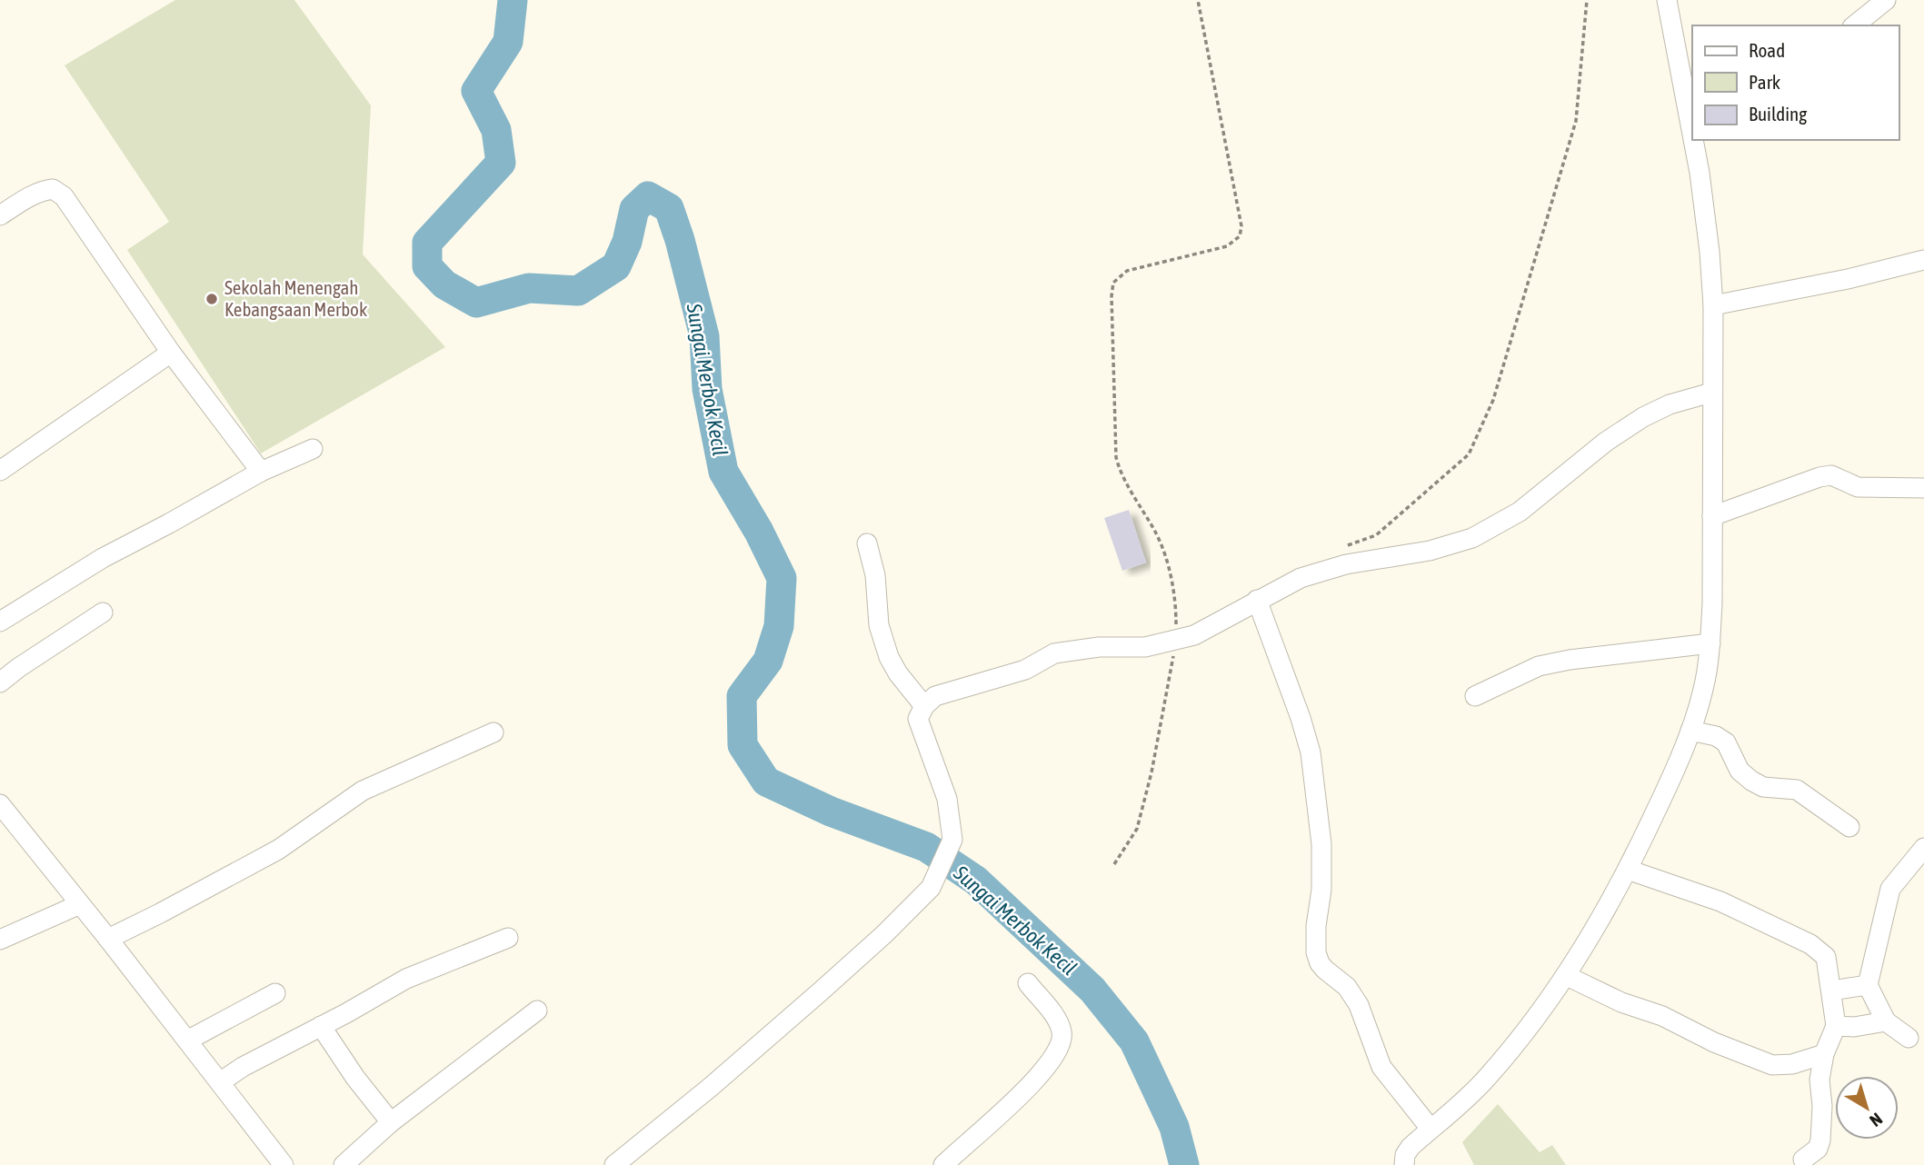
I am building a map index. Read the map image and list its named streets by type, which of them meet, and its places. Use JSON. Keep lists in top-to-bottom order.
{
  "water": ["Sungai Merbok Kecil"],
  "places": ["Sekolah Menengah Kebangsaan Merbok"],
  "legend": ["Road", "Park", "Building"],
  "north": "bottom right"
}
